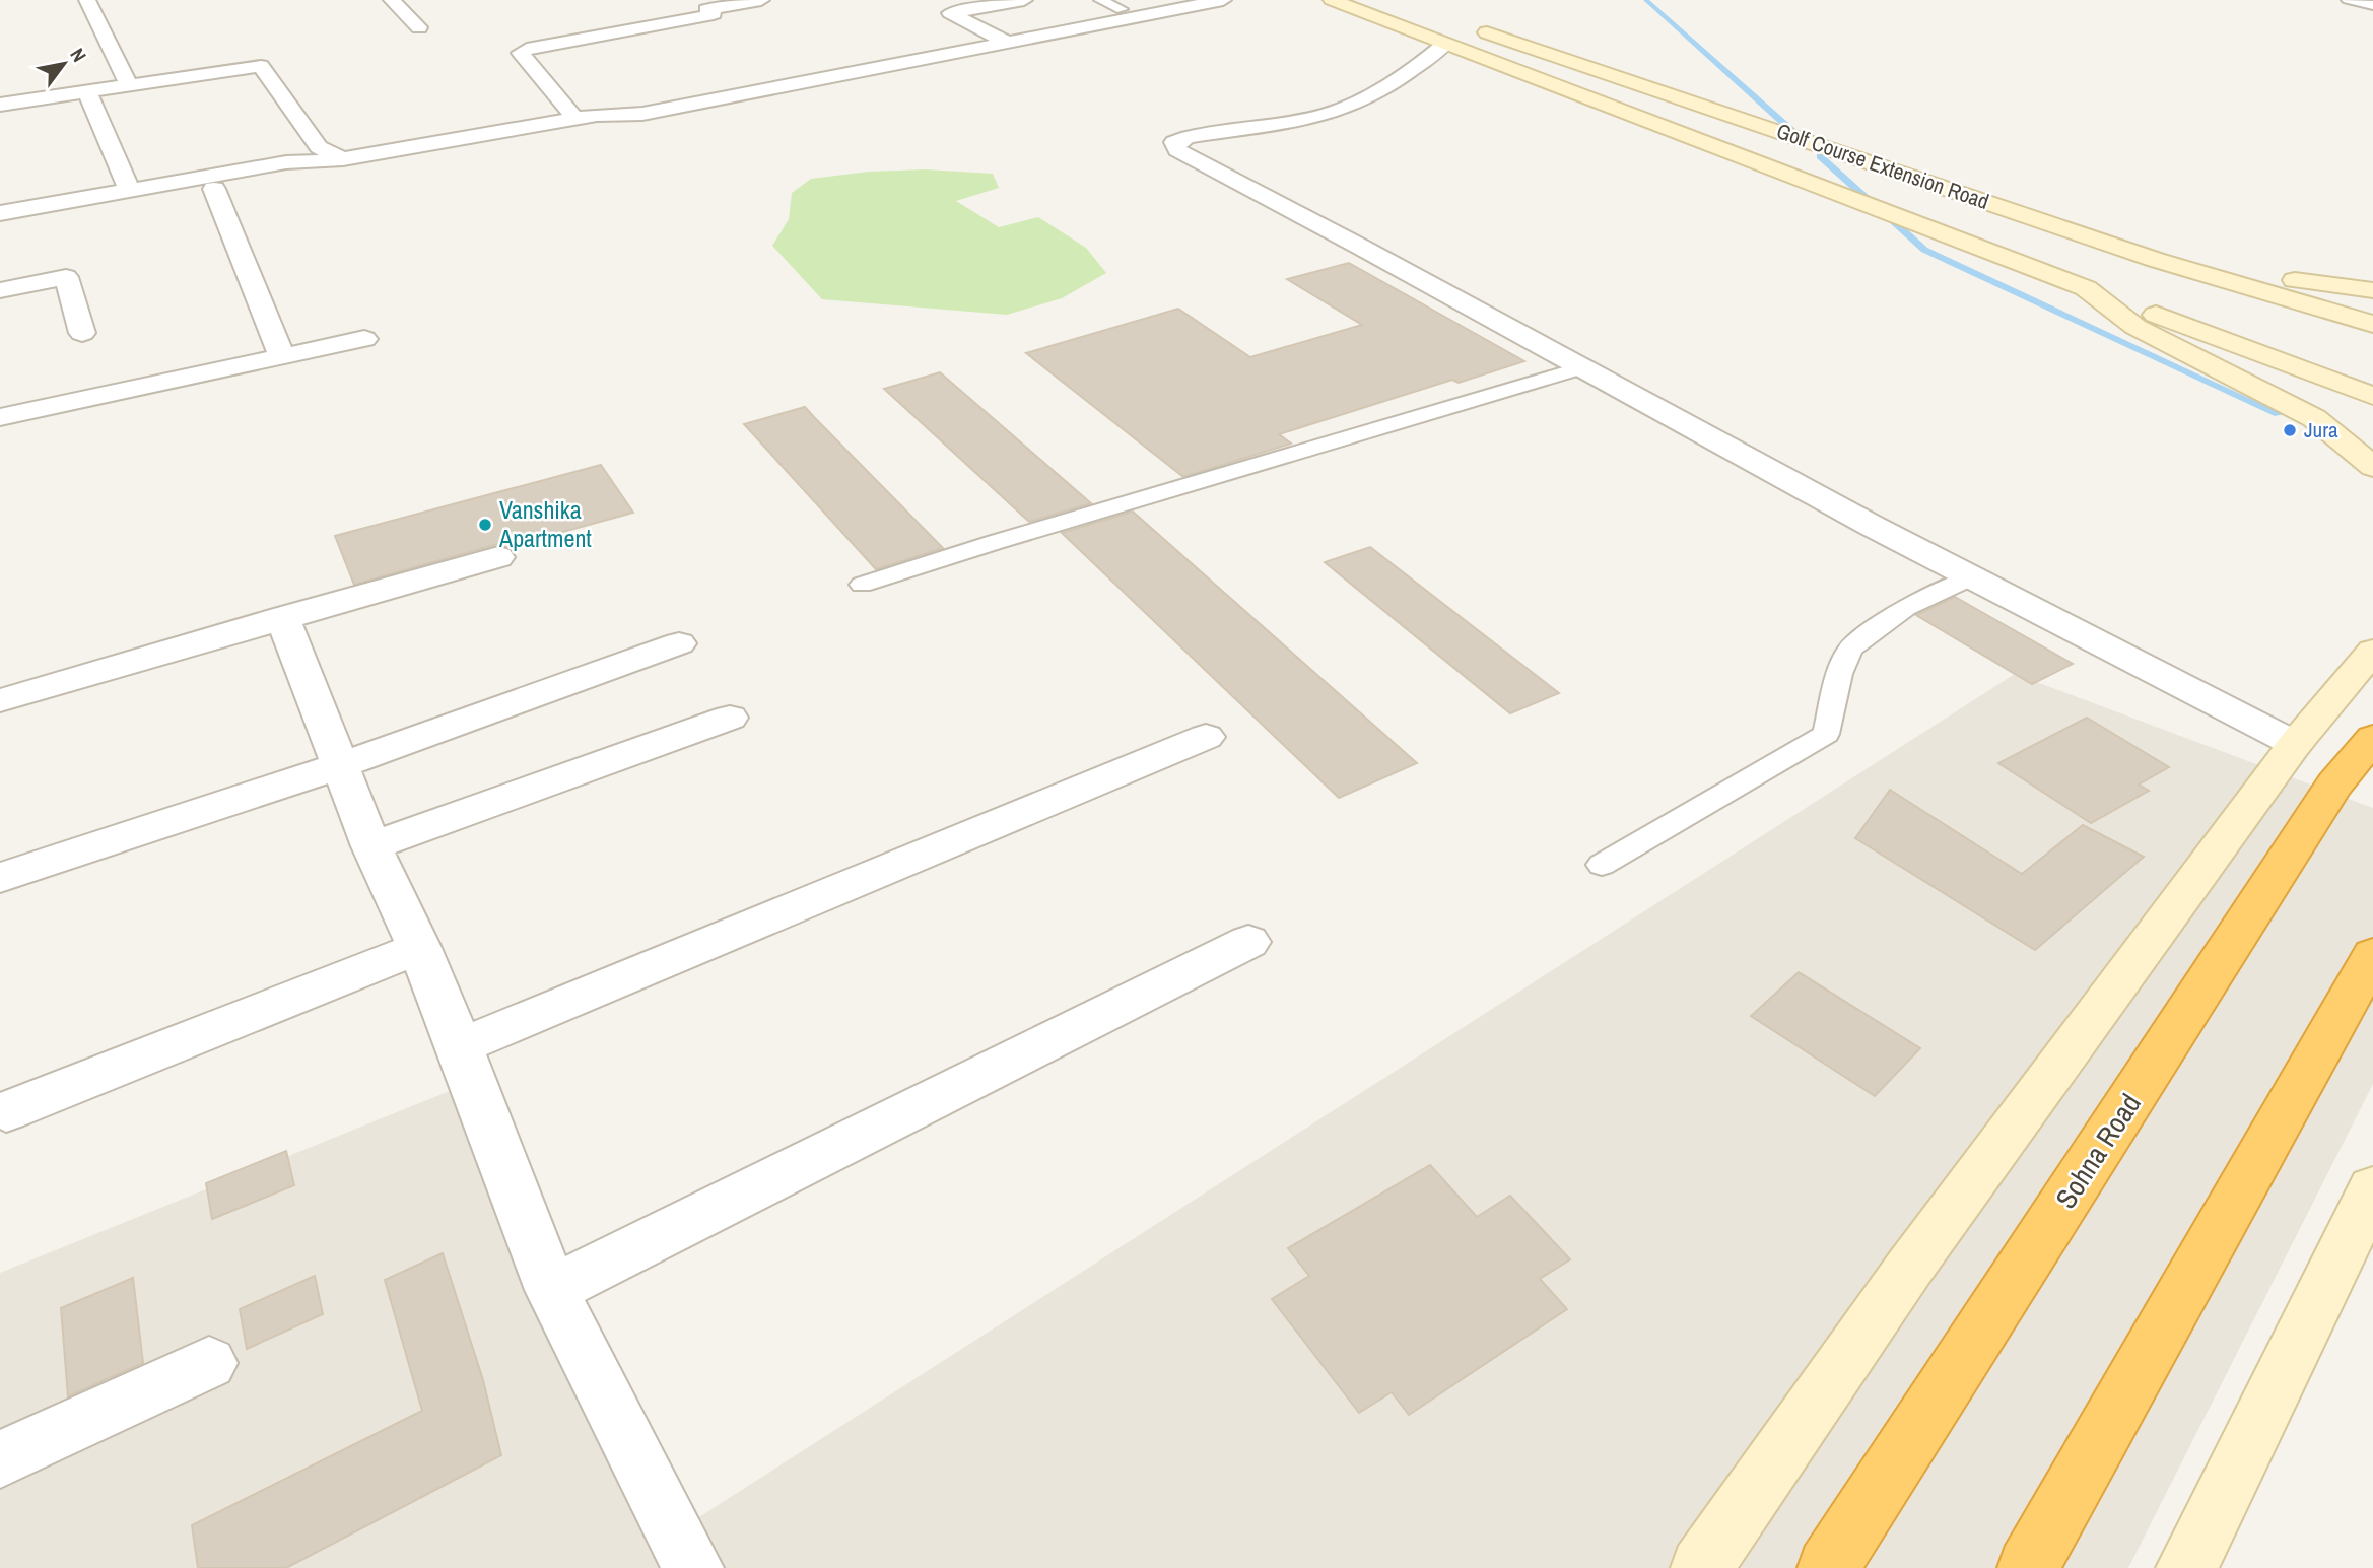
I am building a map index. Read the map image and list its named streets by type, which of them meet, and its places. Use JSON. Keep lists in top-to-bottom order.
{
  "streets": {
    "highway": ["Sohna Road"],
    "main road": ["Golf Course Extension Road"]
  },
  "places": ["Jura", "Vanshika Apartment"],
  "north": "top right"
}
